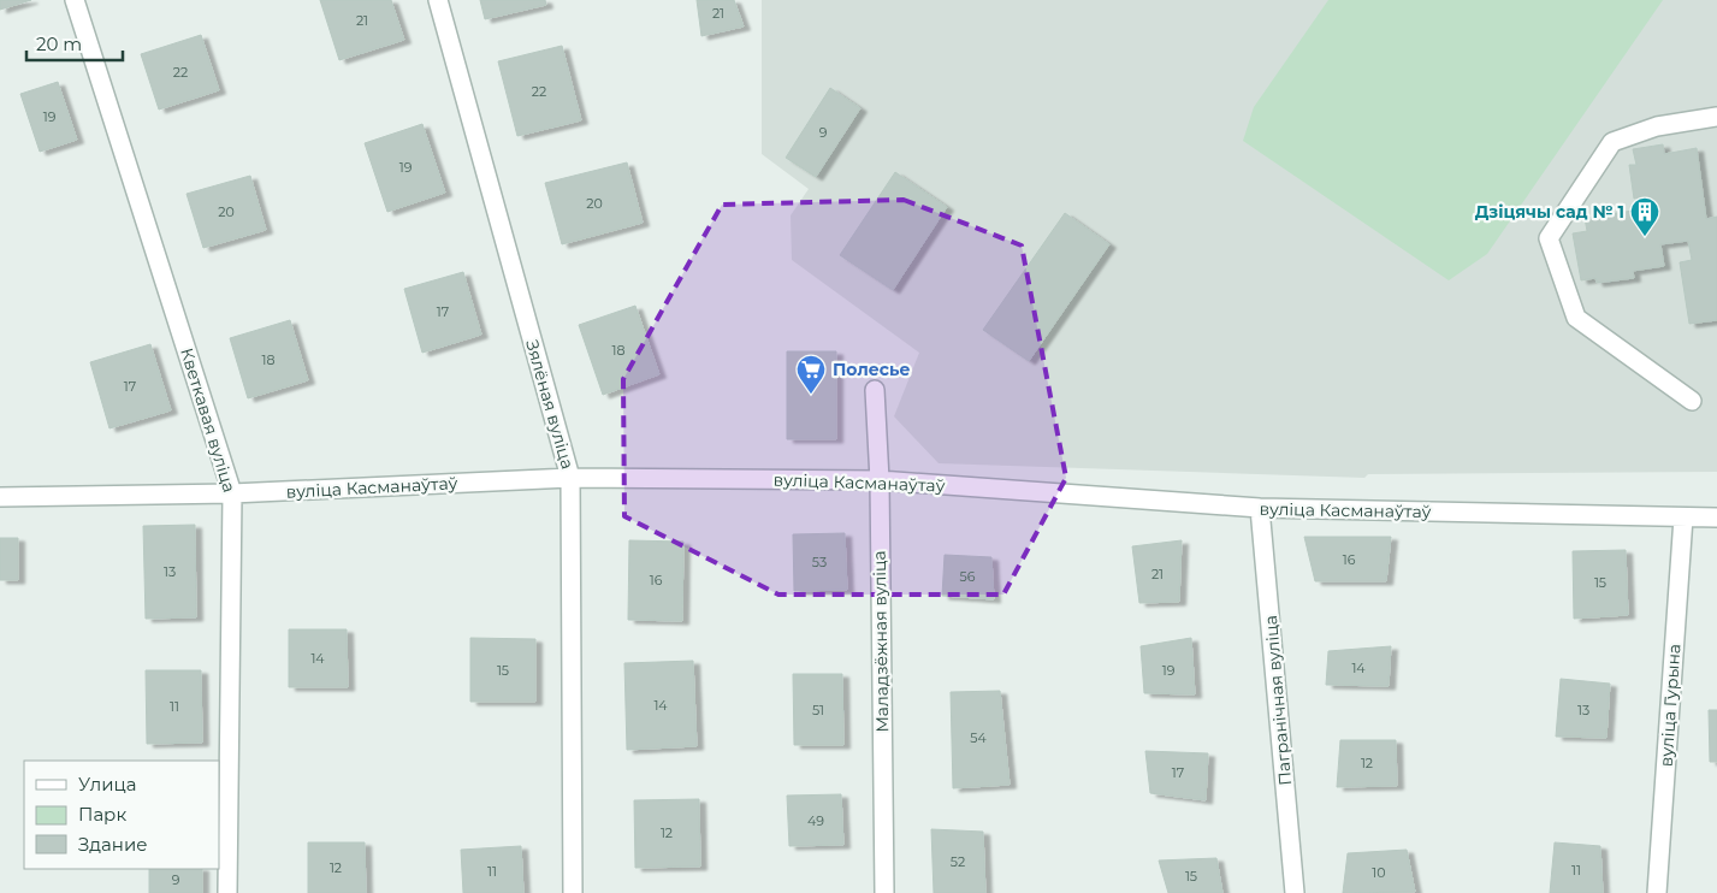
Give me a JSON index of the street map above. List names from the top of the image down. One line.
{"streets":{"street":["Зялёная вуліца","Кветкавая вуліца","вуліца Касманаўтаў","Маладзёжная вуліца","Пагранічная вуліца","вуліца Гурына"]},"crossings":[["Зялёная вуліца","вуліца Касманаўтаў"],["Кветкавая вуліца","вуліца Касманаўтаў"],["вуліца Касманаўтаў","Маладзёжная вуліца"],["вуліца Касманаўтаў","Пагранічная вуліца"],["вуліца Касманаўтаў","вуліца Гурына"]],"places":{"building":["Дзіцячы сад № 1"],"supermarket":["Полесье"]},"house_numbers":["21","21","22","22","19","9","19","20","20","17","18","18","17","16","53","13","21","56","16","15","14","14","15","19","14","11","51","13","54","12","17","49","12","52","12","11","11","10","15","9"],"legend":["Улица","Парк","Здание"],"scale_bar":"20 m"}
